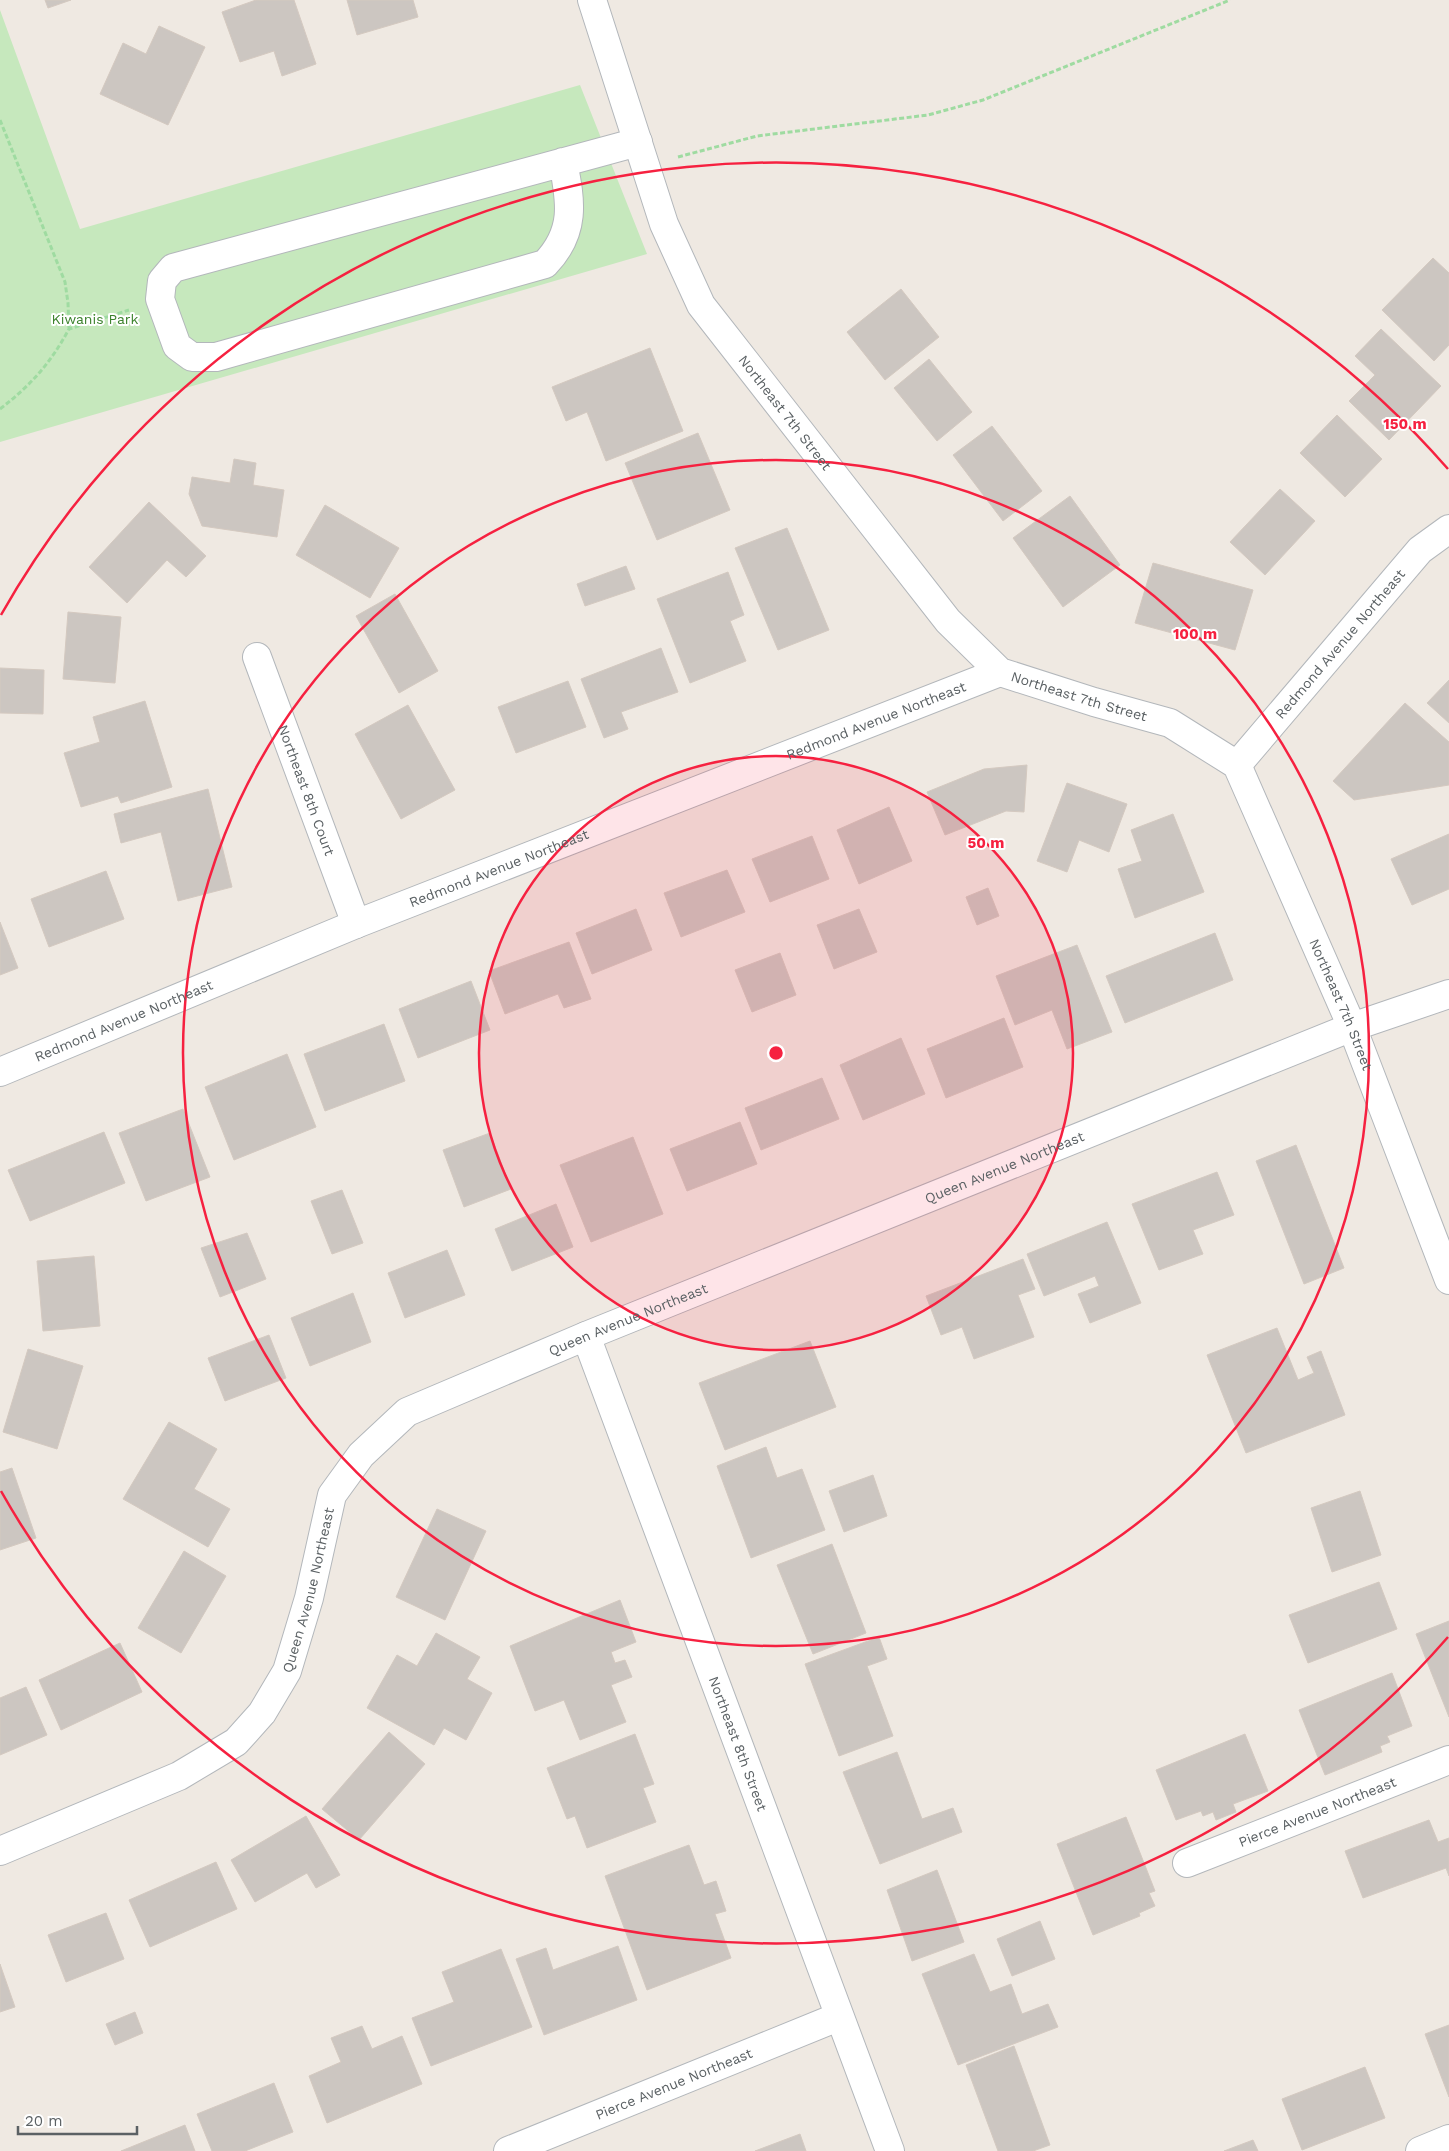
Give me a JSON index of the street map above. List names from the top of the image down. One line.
{"streets":{"street":["Northeast 7th Street","Redmond Avenue Northeast","Northeast 8th Court","Queen Avenue Northeast","Northeast 8th Street","Pierce Avenue Northeast"]},"crossings":[["Northeast 7th Street","Redmond Avenue Northeast"],["Northeast 7th Street","Queen Avenue Northeast"],["Redmond Avenue Northeast","Northeast 8th Court"],["Queen Avenue Northeast","Northeast 8th Street"],["Northeast 8th Street","Pierce Avenue Northeast"]],"parks":["Kiwanis Park"],"scale_bar":"20 m","rings":["150 m","100 m","50 m"]}
